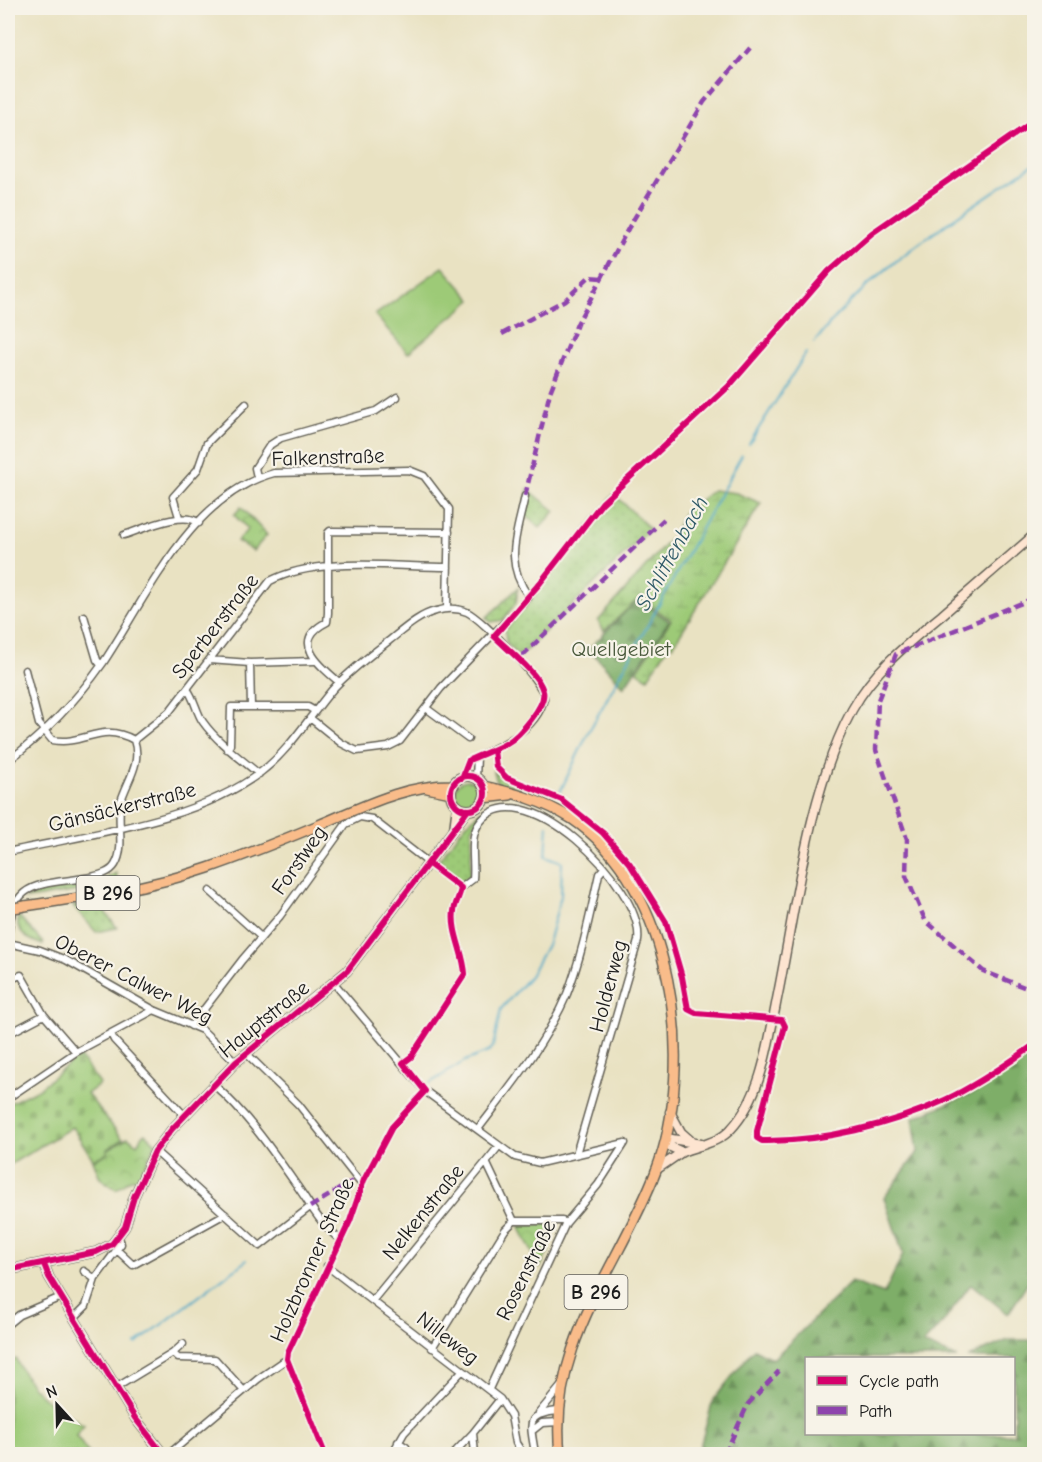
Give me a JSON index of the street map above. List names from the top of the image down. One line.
{"streets":{"main road":["B 296"],"street":["Falkenstraße","Sperberstraße","Gänsäckerstraße","Forstweg","Oberer Calwer Weg","Holderweg","Hauptstraße","Nelkenstraße","Holzbronner Straße","Rosenstraße","Nilleweg"]},"crossings":[["Falkenstraße","Sperberstraße"],["Falkenstraße","Gänsäckerstraße"],["Forstweg","Oberer Calwer Weg"],["Forstweg","Holderweg"],["Forstweg","Hauptstraße"],["B 296","Hauptstraße"],["Oberer Calwer Weg","Hauptstraße"],["Holderweg","Rosenstraße"],["Nelkenstraße","Nilleweg"],["Holzbronner Straße","Nilleweg"],["Rosenstraße","Nilleweg"]],"water":["Schlittenbach"],"parks":["Quellgebiet"],"legend":["Cycle path","Path"],"north":"top"}
